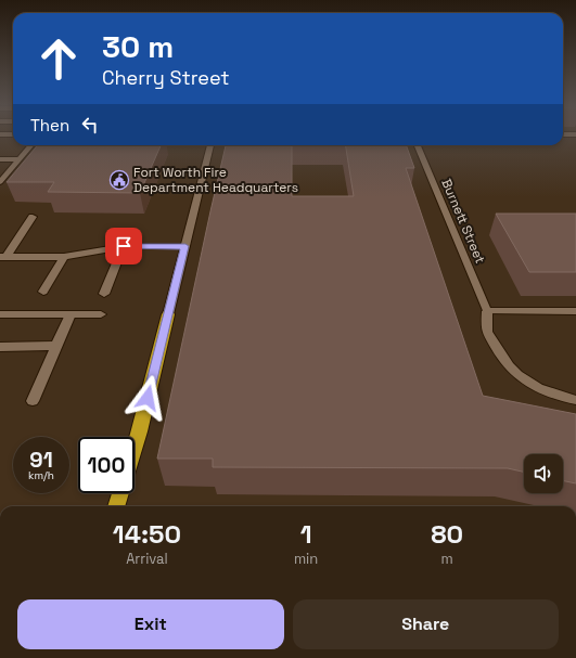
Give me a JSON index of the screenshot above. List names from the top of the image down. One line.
{"streets":{"street":["Burnett Street"]},"places":{"public building":["Fort Worth Fire Department Headquarters"]},"page":{"turn":["30 m","Cherry Street"],"then":"Then","speed":"91 km/h","limit":"100","eta":["14:50","Arrival","1","min","80","m"],"buttons":["Exit","Share"]}}
